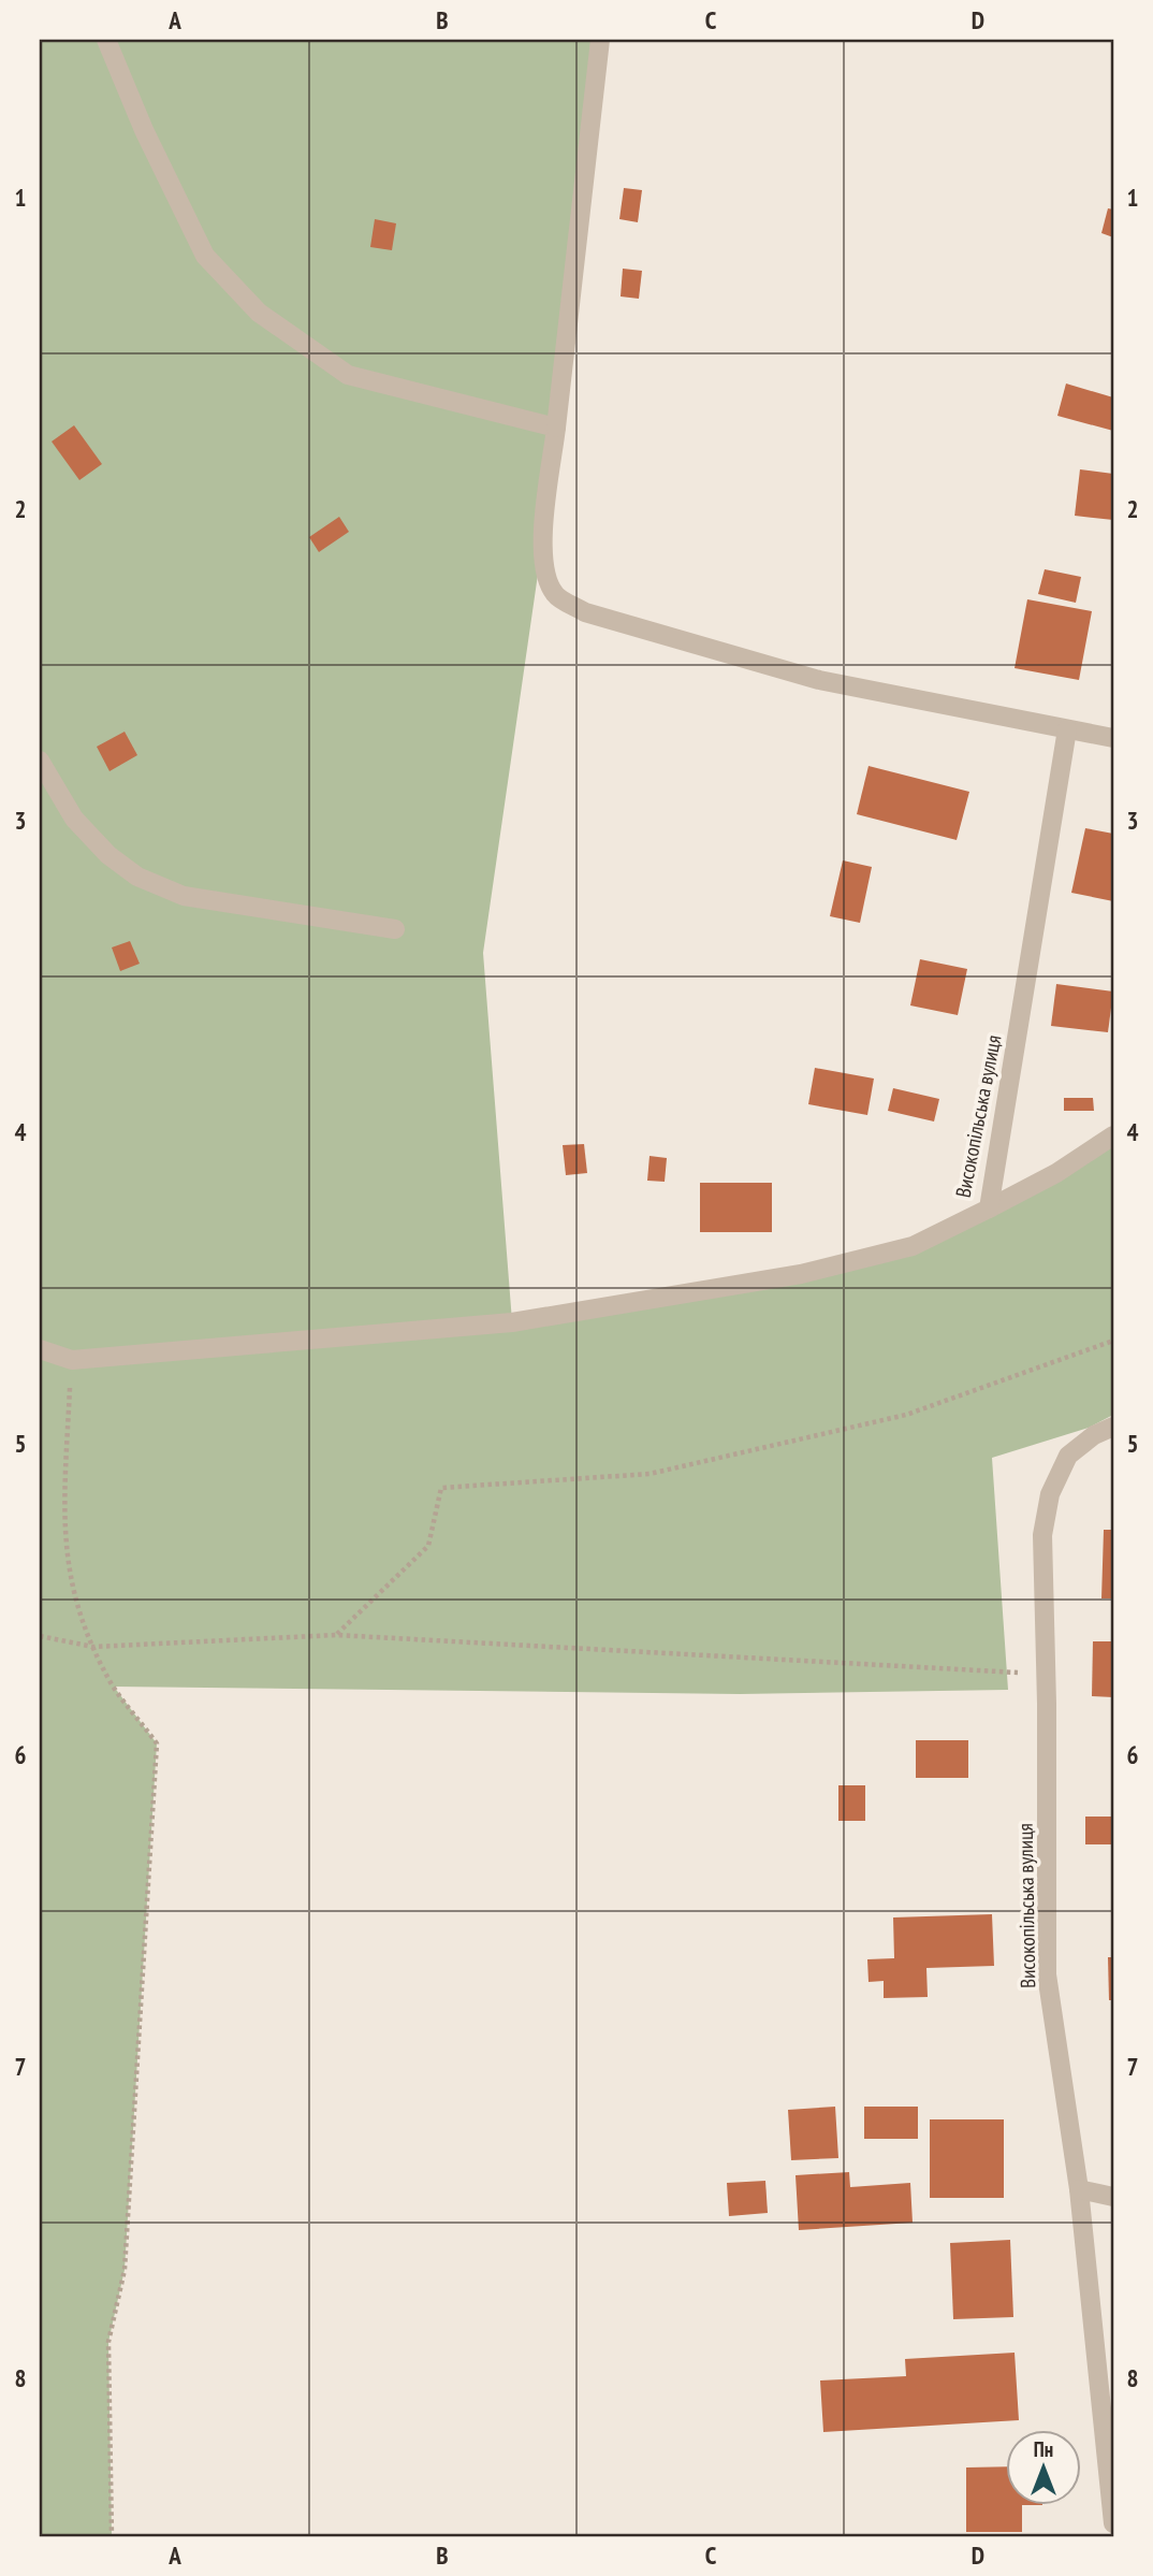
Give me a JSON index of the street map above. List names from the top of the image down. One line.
{"streets":{"street":["Високопільська вулиця"]},"north":"top","grid":{"columns":["A","B","C","D"],"rows":["1","2","3","4","5","6","7","8"]}}
